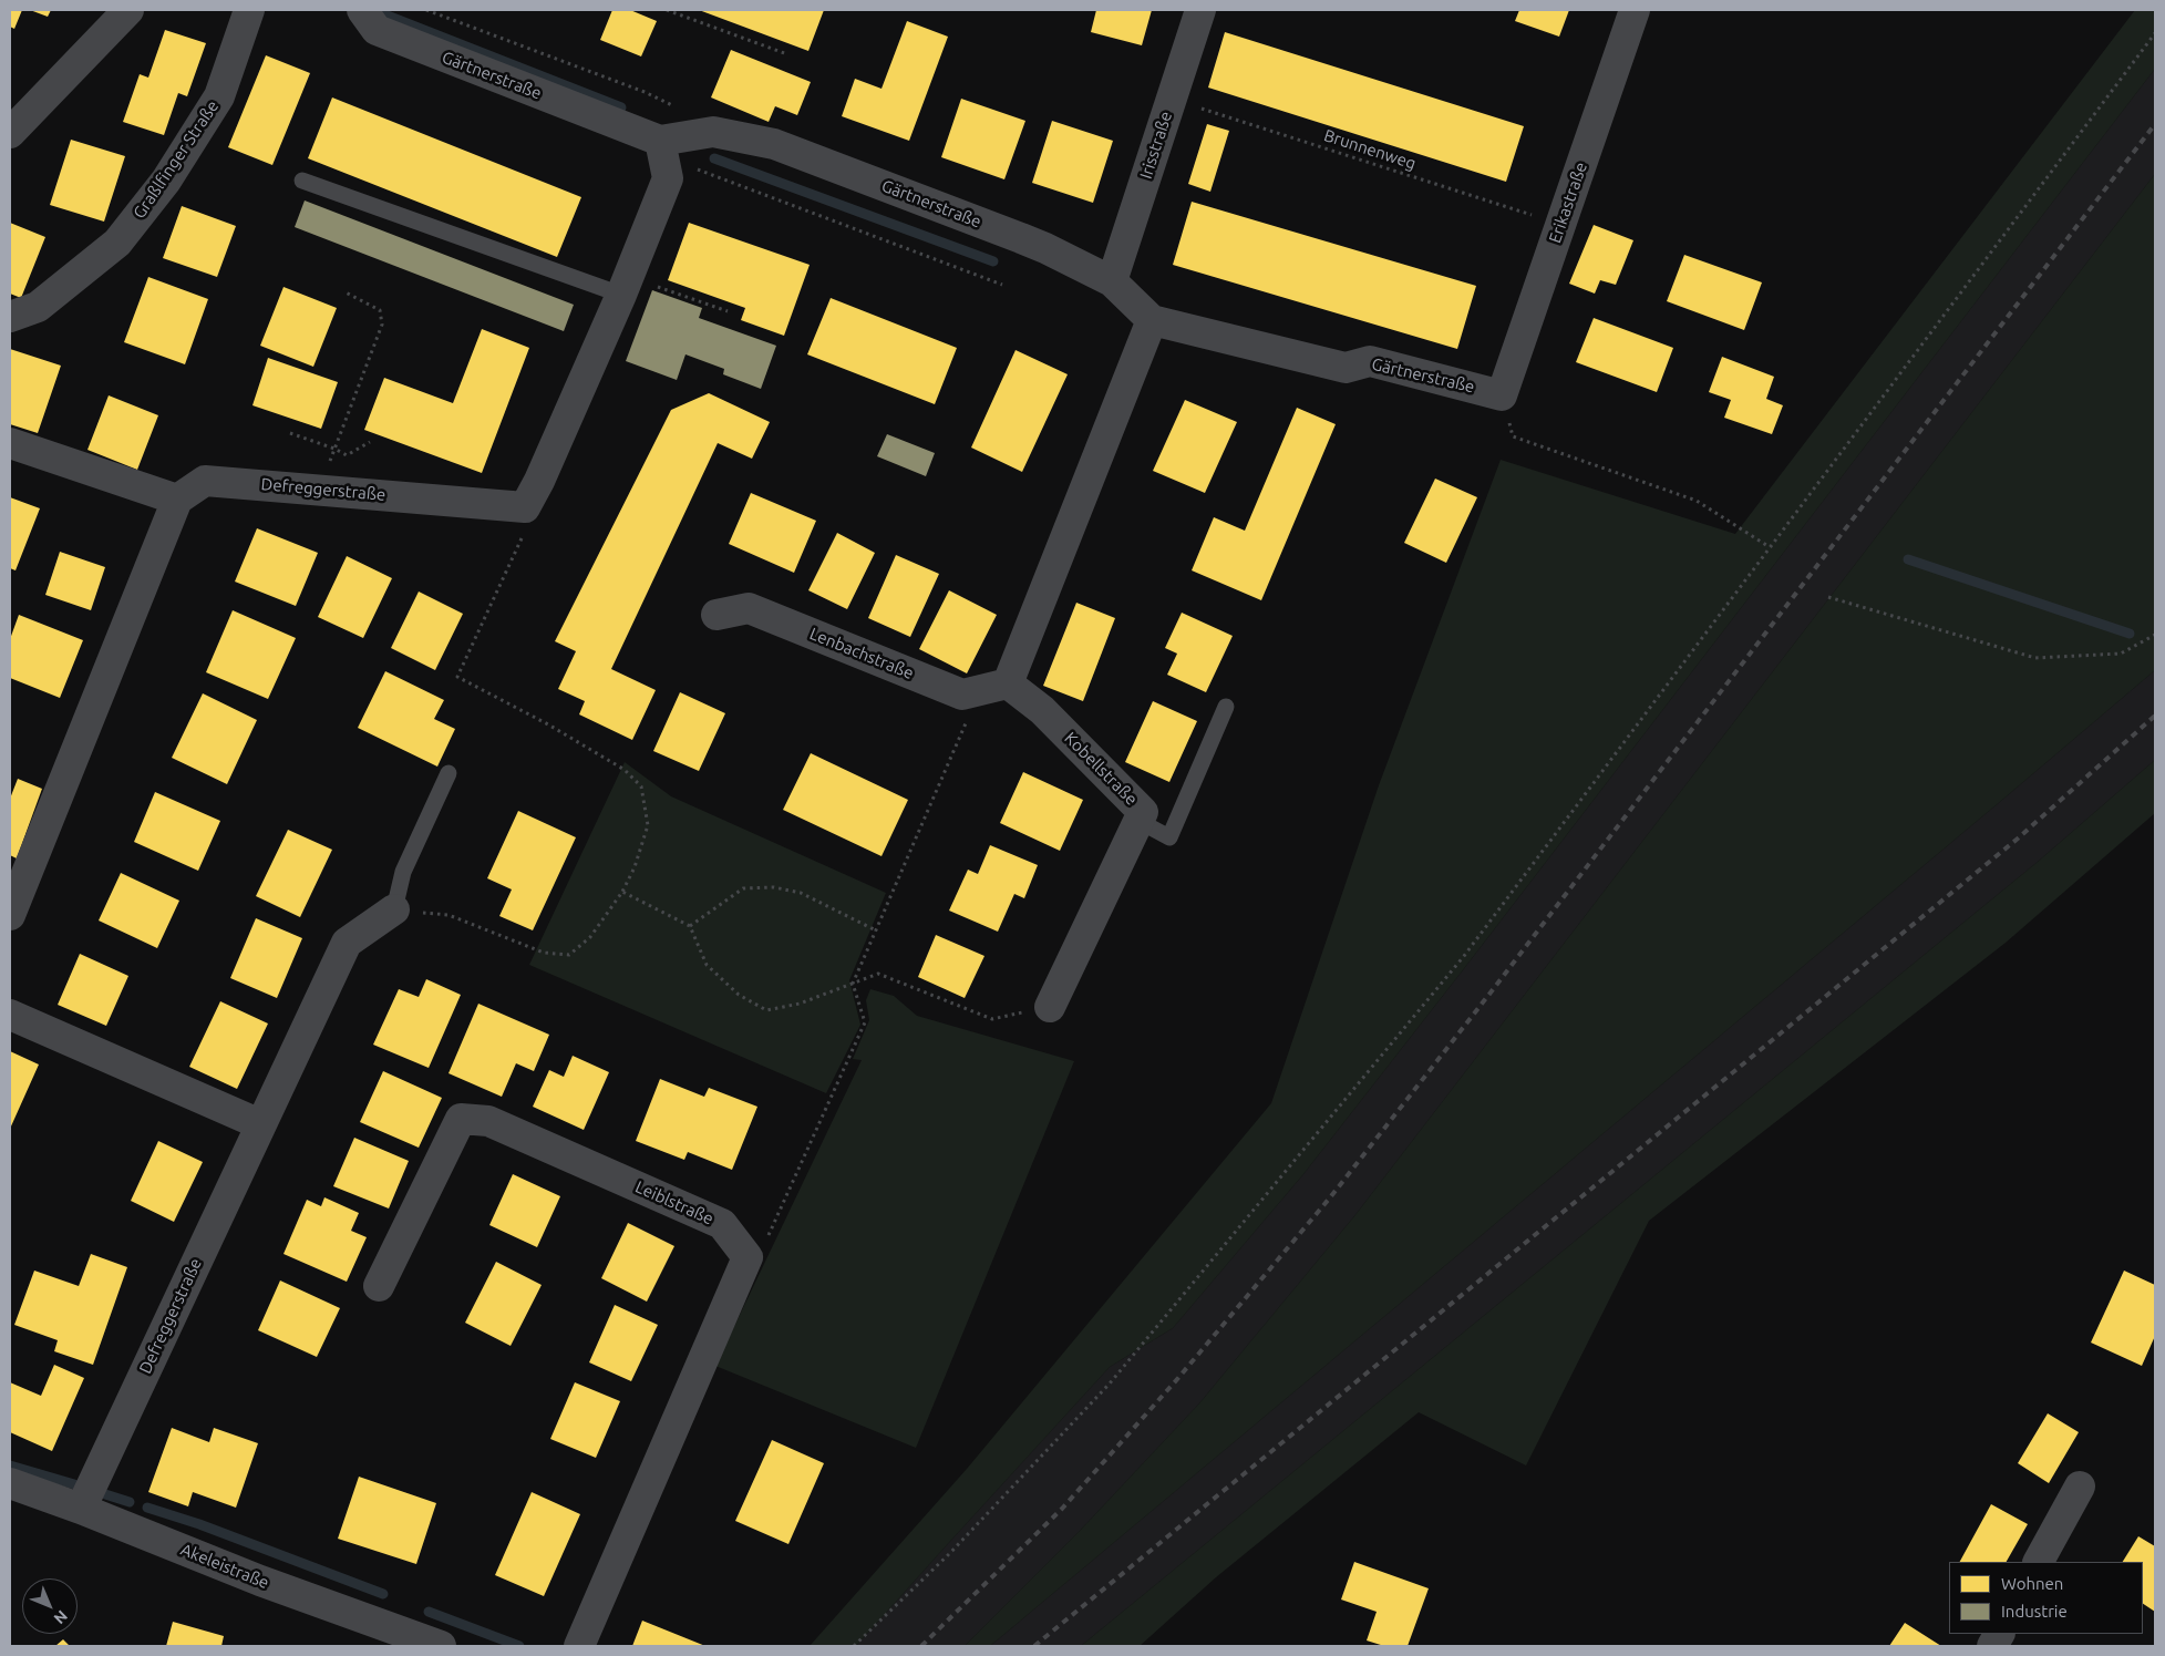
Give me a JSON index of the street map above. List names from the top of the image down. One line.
{"streets":{"street":["Gärtnerstraße","Irisstraße","Graßlfinger Straße","Erikastraße","Defreggerstraße","Lenbachstraße","Kobellstraße","Leiblstraße","Akeleistraße"],"path":["Brunnenweg"]},"crossings":[["Gärtnerstraße","Irisstraße"],["Gärtnerstraße","Erikastraße"],["Irisstraße","Brunnenweg"],["Brunnenweg","Erikastraße"],["Defreggerstraße","Akeleistraße"],["Lenbachstraße","Kobellstraße"]],"legend":["Wohnen","Industrie"],"north":"bottom right"}
